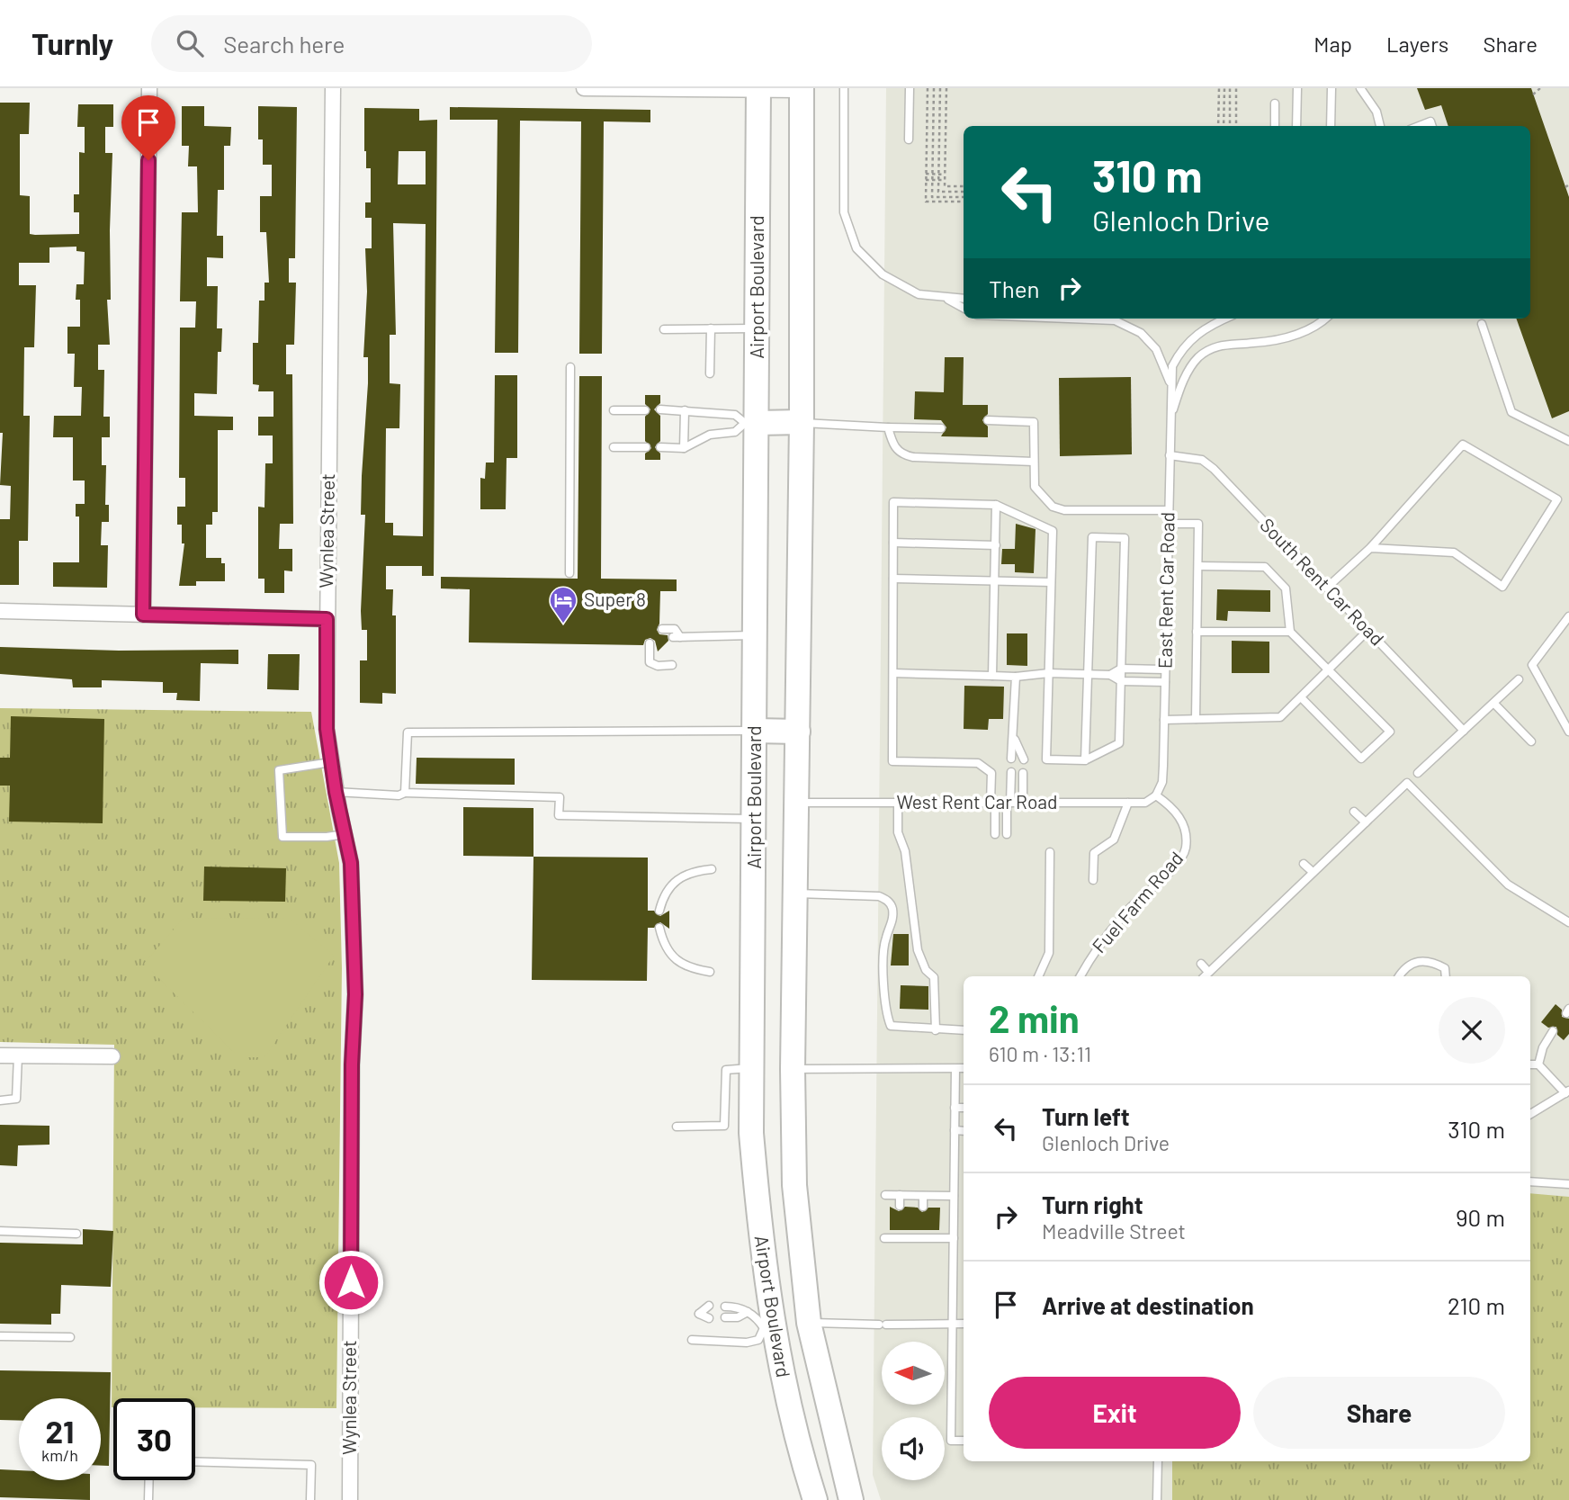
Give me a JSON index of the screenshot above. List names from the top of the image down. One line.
{"streets":{"main road":["Airport Boulevard"],"street":["Wynlea Street"],"lane":["South Rent Car Road","East Rent Car Road","West Rent Car Road","Fuel Farm Road"]},"crossings":[["Airport Boulevard","West Rent Car Road"],["South Rent Car Road","East Rent Car Road"],["East Rent Car Road","West Rent Car Road"],["East Rent Car Road","Fuel Farm Road"],["West Rent Car Road","Fuel Farm Road"]],"places":{"hotel":["Super 8"]},"north":"left","page":{"header":"Turnly","search":"Search here","nav":["Map","Layers","Share"],"turn":["310 m","Glenloch Drive"],"then":"Then","heading":["2 min","610 m · 13:11"],"list":[{"name":"Turn left","note":"Glenloch Drive","value":"310 m"},{"name":"Turn right","note":"Meadville Street","value":"90 m"},{"name":"Arrive at destination","value":"210 m"}],"buttons":["Exit","Share"],"speed":"21 km/h","limit":"30"}}
